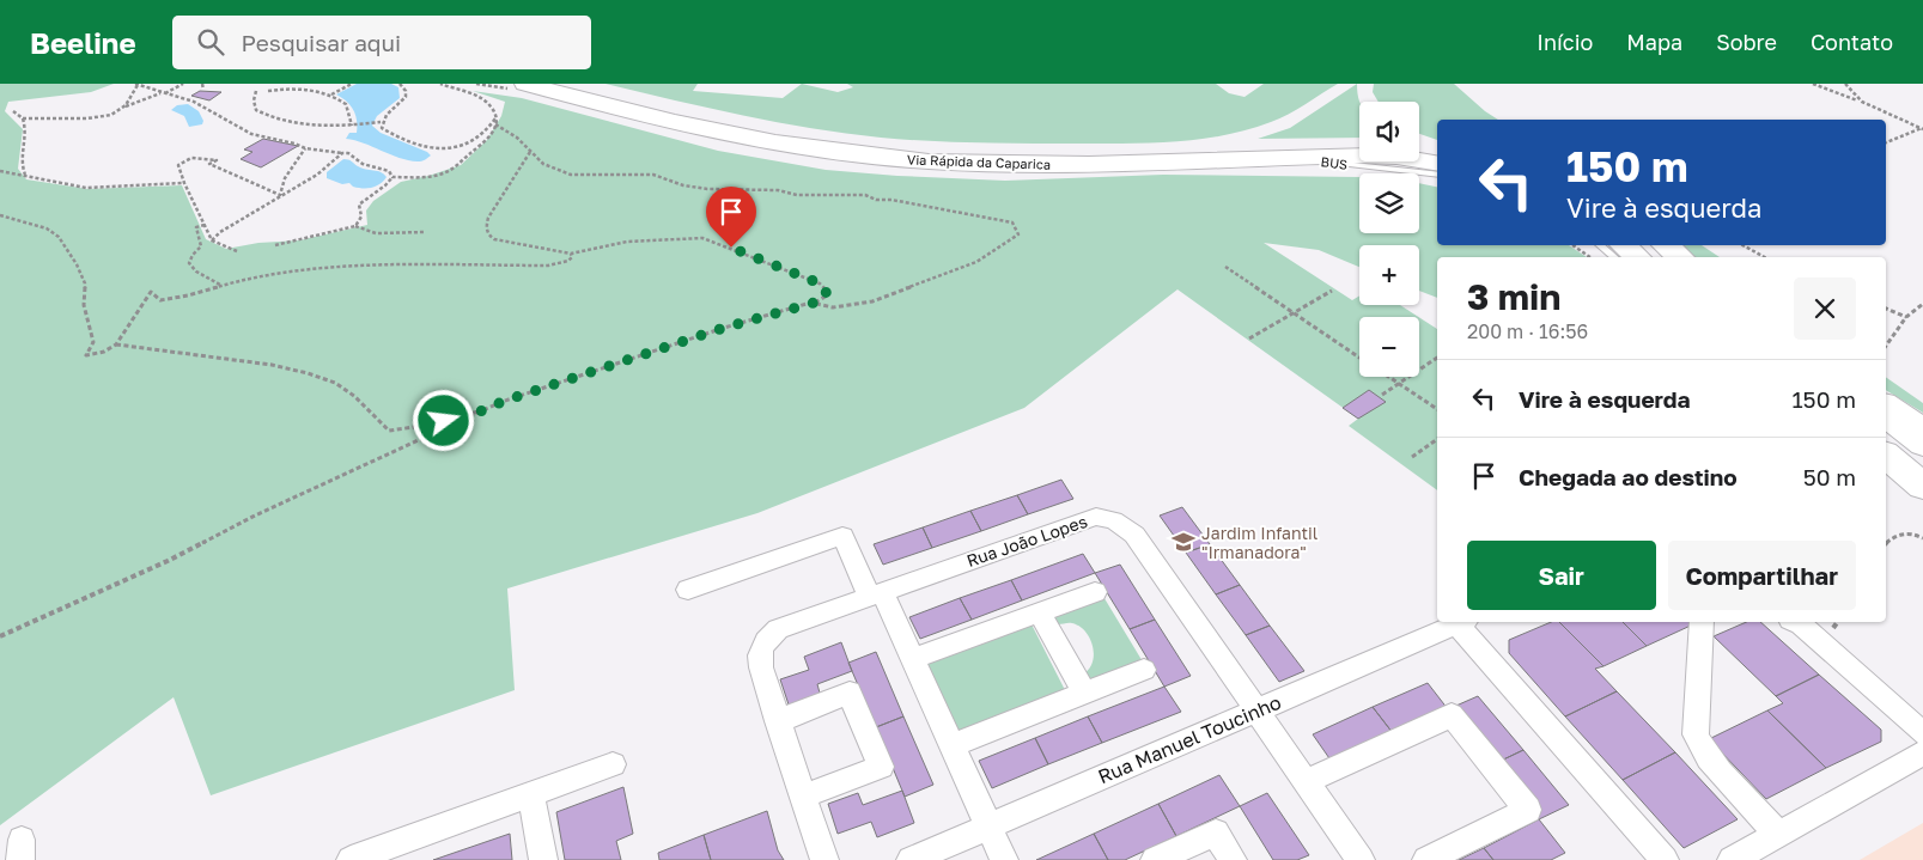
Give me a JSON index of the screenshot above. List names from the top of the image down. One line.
{"streets":{"main road":["Via Rápida da Caparica"],"street":["Rua João Lopes","Rua Manuel Toucinho"],"lane":["BUS"]},"crossings":[["Via Rápida da Caparica","BUS"],["Rua João Lopes","Rua Manuel Toucinho"]],"places":{"school or university":["Jardim Infantil \"Irmanadora\""]},"page":{"header":"Beeline","search":"Pesquisar aqui","nav":["Início","Mapa","Sobre","Contato"],"map_buttons":["+","−"],"turn":["150 m","Vire à esquerda"],"heading":["3 min","200 m · 16:56"],"list":[{"name":"Vire à esquerda","value":"150 m"},{"name":"Chegada ao destino","value":"50 m"}],"buttons":["Sair","Compartilhar"]}}
